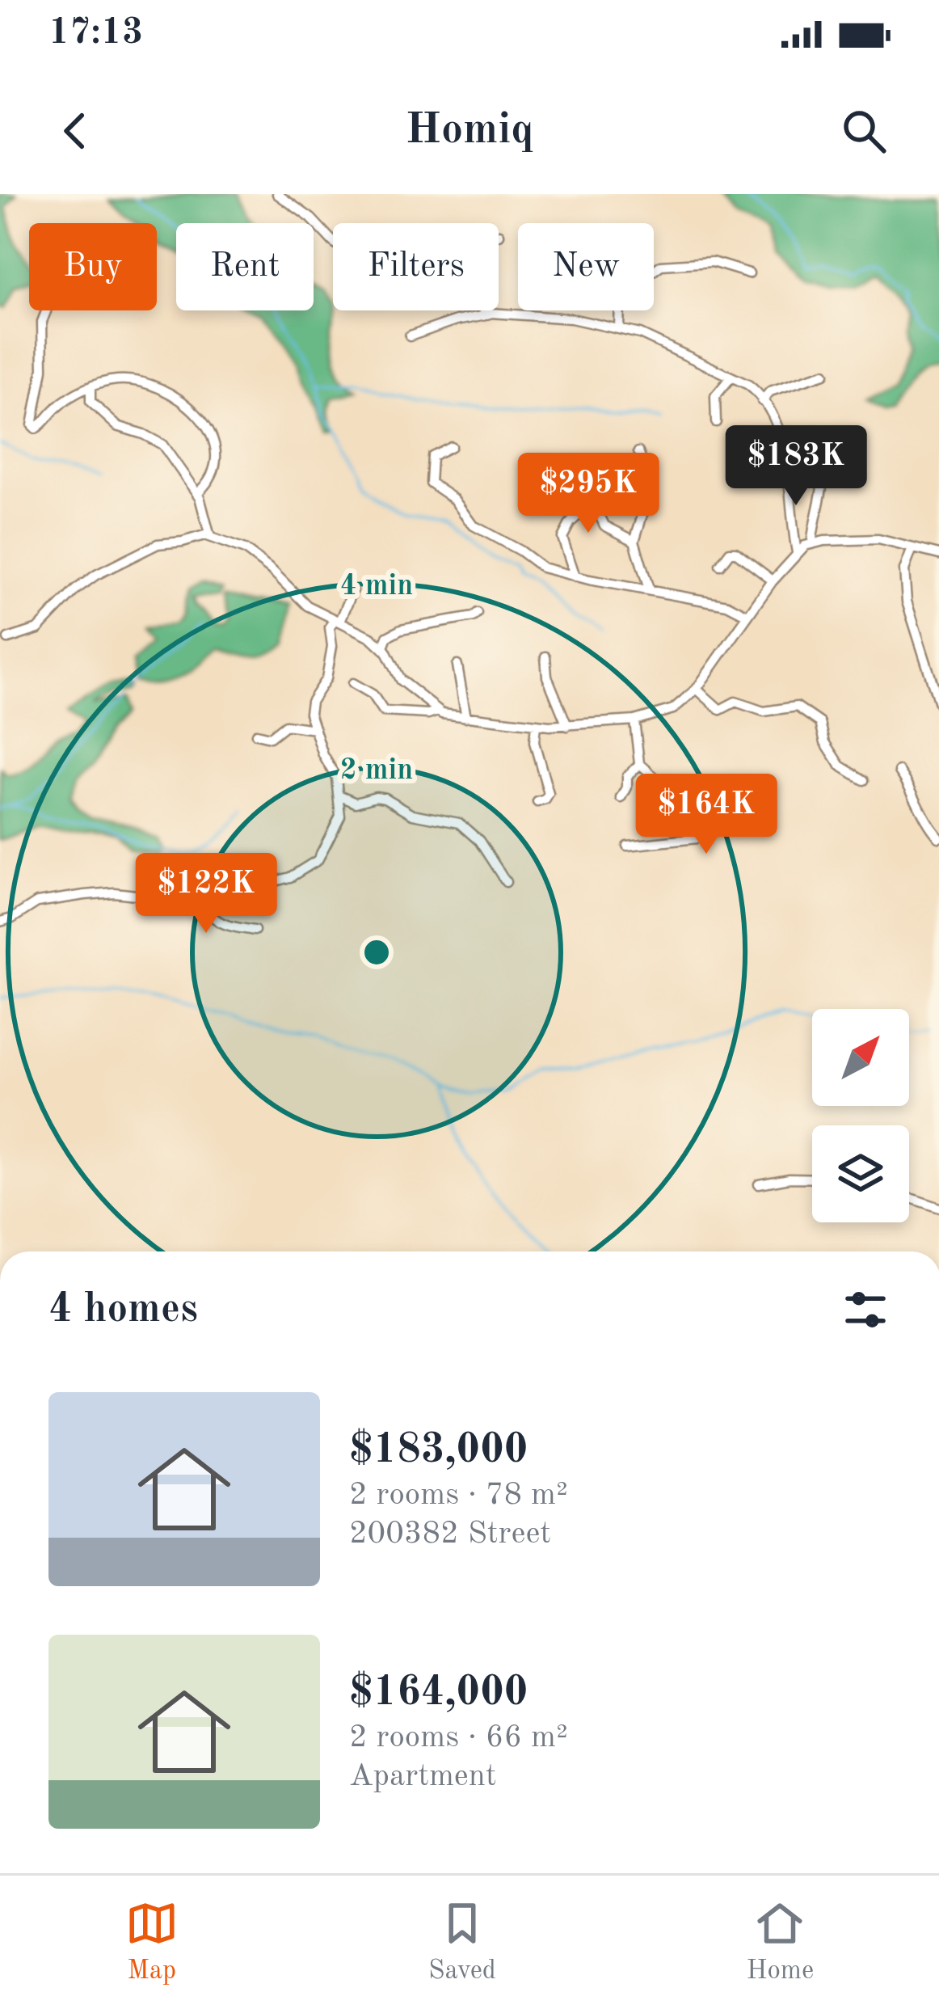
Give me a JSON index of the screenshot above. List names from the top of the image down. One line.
{"north":"top right","page":{"status":"17:13","header":"Homiq","chip":["Buy","Rent","Filters","New"],"price":["$183K","$295K","$164K","$122K"],"heading":"4 homes","list":[{"name":"$183,000","note":"2 rooms · 78 m² · 200382 Street"},{"name":"$164,000","note":"2 rooms · 66 m² · Apartment"}],"tabs":["Map","Saved","Home"]},"rings":["4 min","2 min"]}
